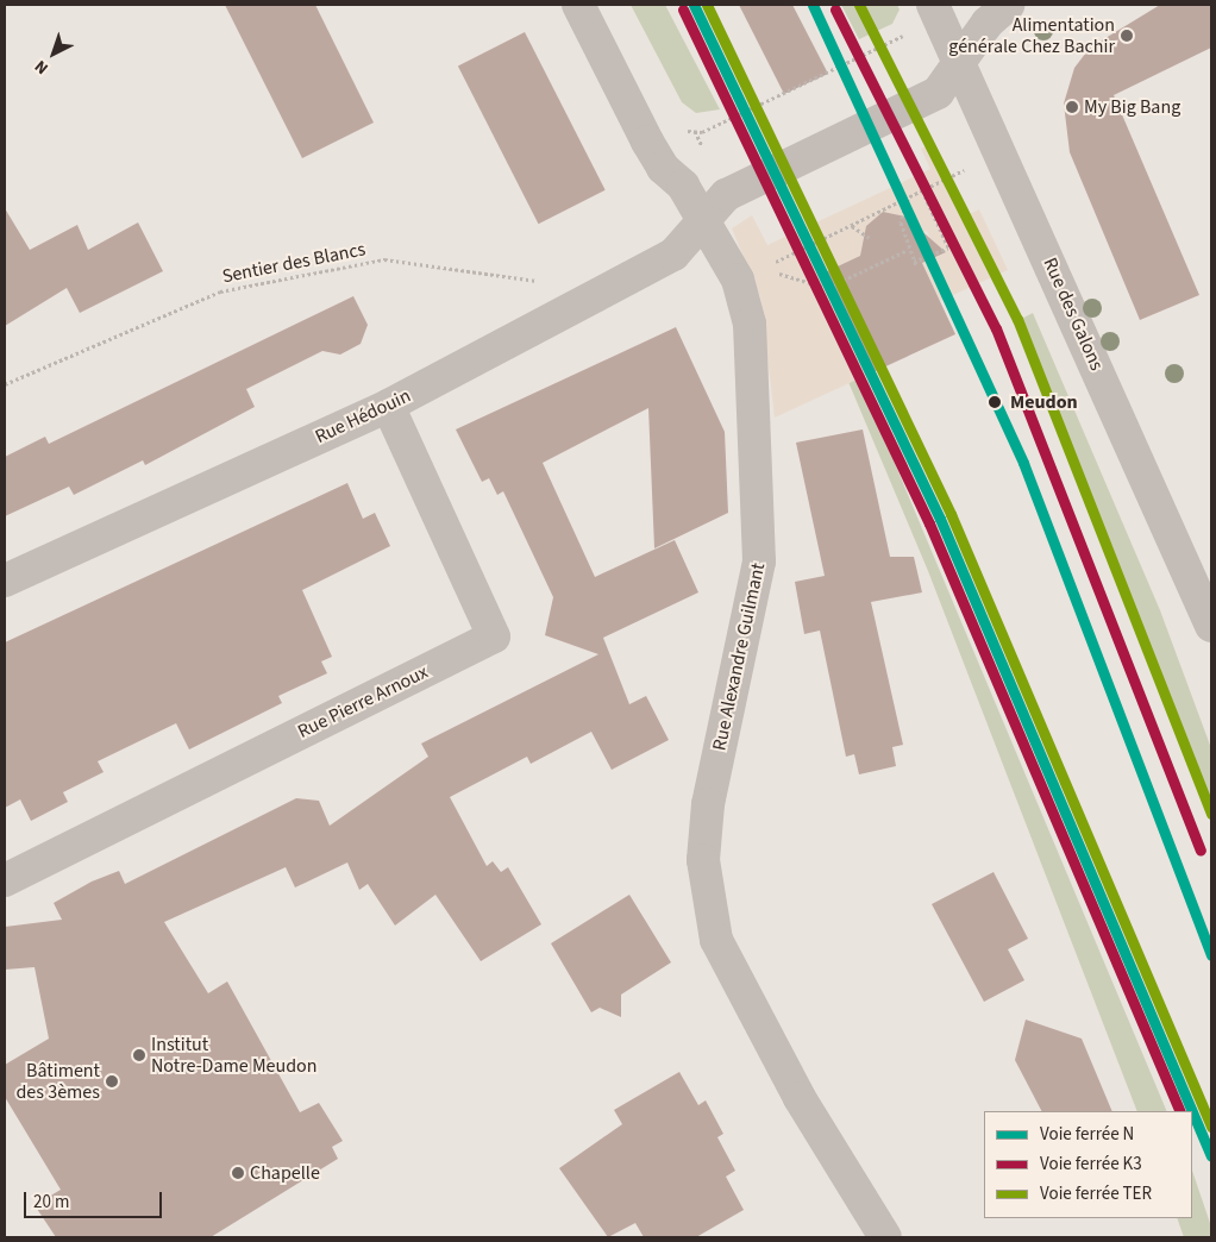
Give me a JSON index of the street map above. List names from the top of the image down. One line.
{"streets":{"street":["Rue des Galons","Rue Hédouin","Rue Alexandre Guilmant","Rue Pierre Arnoux"],"path":["Sentier des Blancs"]},"crossings":[["Sentier des Blancs","Rue Hédouin"],["Rue des Galons","Rue Hédouin"],["Rue Hédouin","Rue Alexandre Guilmant"],["Rue Hédouin","Rue Pierre Arnoux"]],"places":["Alimentation générale Chez Bachir","My Big Bang","Meudon","Institut Notre-Dame Meudon","Bâtiment des 3èmes","Chapelle"],"lines":["rail line N","rail line TER","rail line K3"],"legend":["Voie ferrée N","Voie ferrée K3","Voie ferrée TER"],"scale_bar":"20 m","north":"bottom left"}
